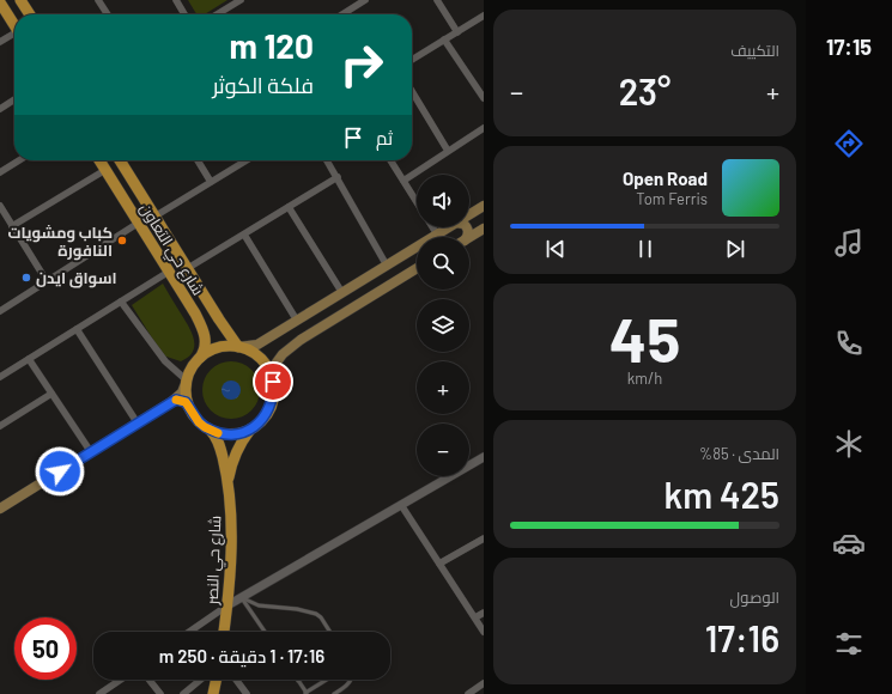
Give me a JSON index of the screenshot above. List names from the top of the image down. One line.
{"streets":{"main road":["شارع حي التعاون","شارع حي النصر"]},"places":["كباب ومشويات النافورة","اسواق ايدن"],"page":{"tabs":"17:15","tile":["التكييف",["45","km/h"],["المدى · 85%","425 km"],["الوصول","17:16"]],"turn":["120 m","فلكة الكوثر"],"heat":["−","23°","+"],"then":"ثم","song":["Open Road","Tom Ferris"],"map_buttons":["+","−"],"limit":"50","trip":"17:16 · 1 دقيقة · 250 m"}}
